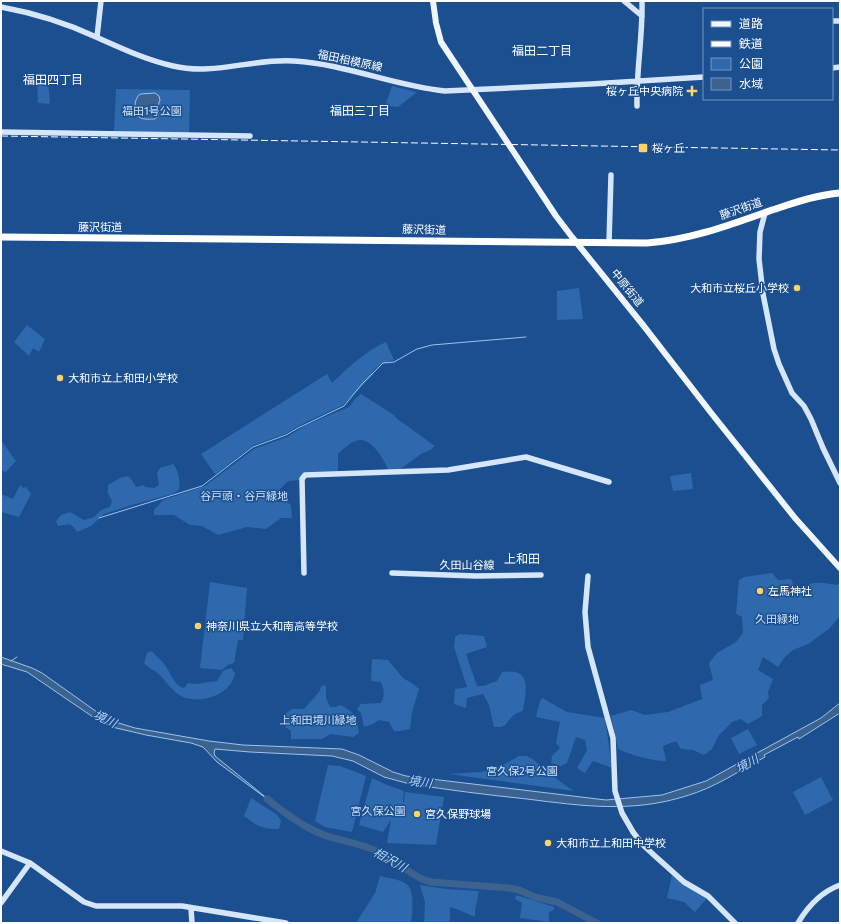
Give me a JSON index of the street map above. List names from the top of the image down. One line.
{"streets":{"highway":["藤沢街道"],"main road":["中原街道"],"street":["福田相模原線","久田山谷線"]},"crossings":[["福田相模原線","中原街道"],["藤沢街道","中原街道"]],"districts":["福田二丁目","福田四丁目","福田三丁目","上和田"],"water":["境川","相沢川"],"parks":["福田1号公園","谷戸頭・谷戸緑地","久田緑地","上和田境川緑地","宮久保2号公園","宮久保公園"],"places":{"health":["桜ヶ丘中央病院"],"transit":["桜ヶ丘"],"other":["大和市立桜丘小学校","大和市立上和田小学校","左馬神社","神奈川県立大和南高等学校","宮久保野球場","大和市立上和田中学校"]},"legend":["道路","鉄道","公園","水域"]}
